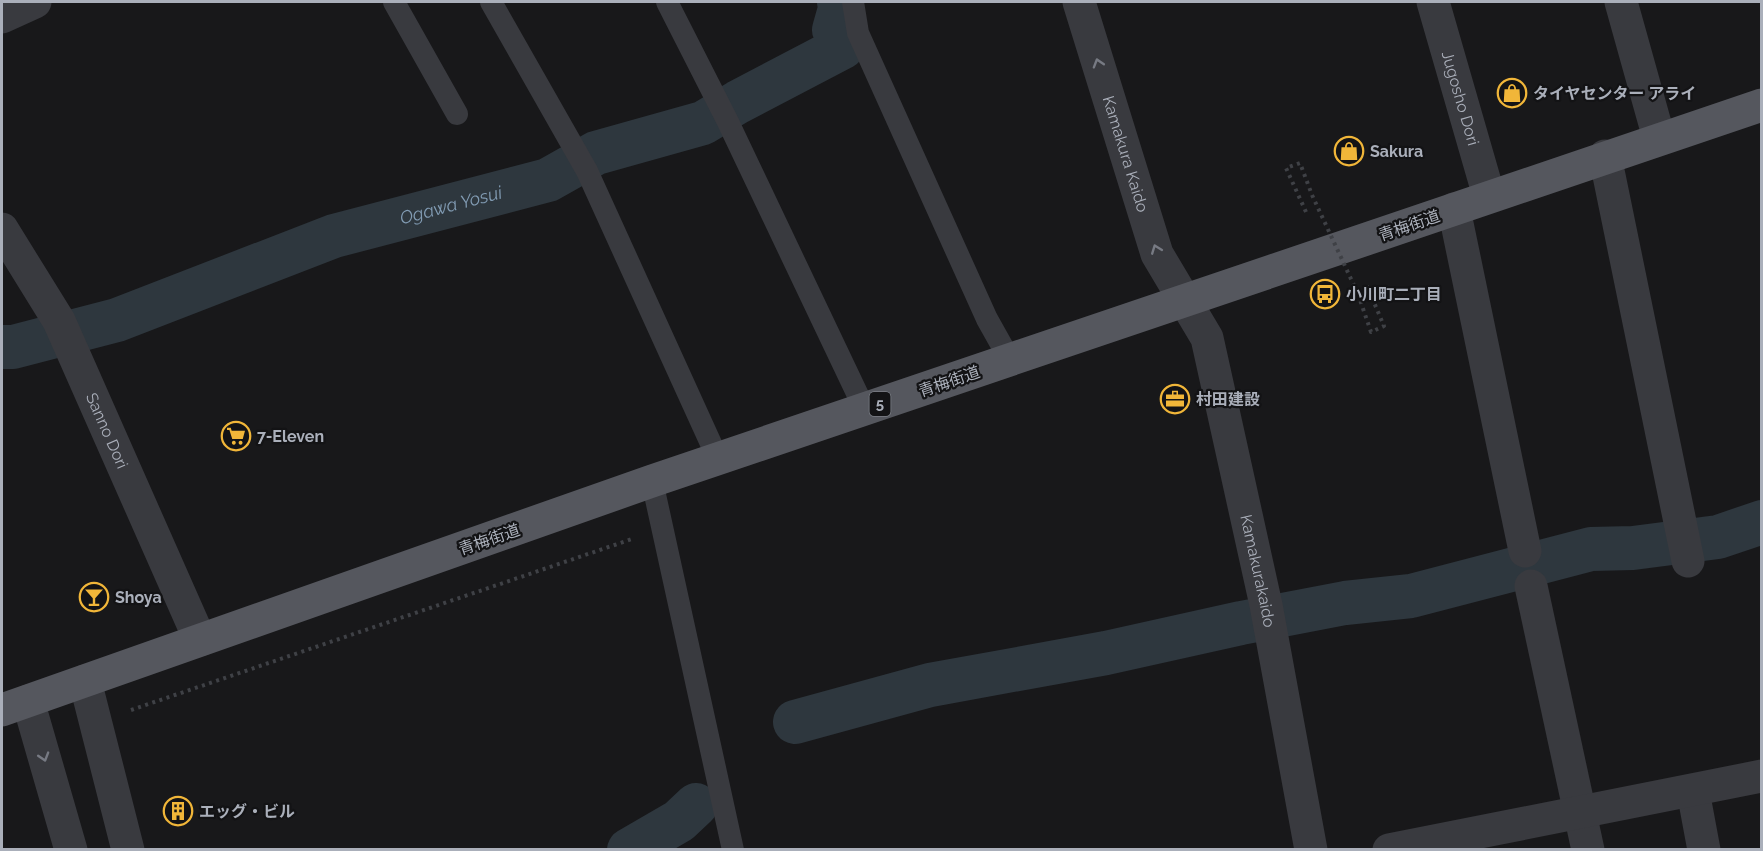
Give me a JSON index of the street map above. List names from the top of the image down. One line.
{"streets":{"main road":["青梅街道","5"],"street":["Jugosho Dori","Kamakura Kaido","Sanno Dori","Kamakurakaido"]},"crossings":[["Jugosho Dori","青梅街道"],["Kamakura Kaido","青梅街道"],["Kamakura Kaido","Kamakurakaido"],["青梅街道","Sanno Dori"],["青梅街道","Kamakurakaido"]],"one_way":["Kamakura Kaido"],"water":["Ogawa Yosui"],"places":{"shop":["タイヤセンター アライ","Sakura"],"bus stop":["小川町二丁目"],"office":["村田建設"],"supermarket":["7-Eleven"],"bar":["Shoya"],"building":["エッグ・ビル"]}}
